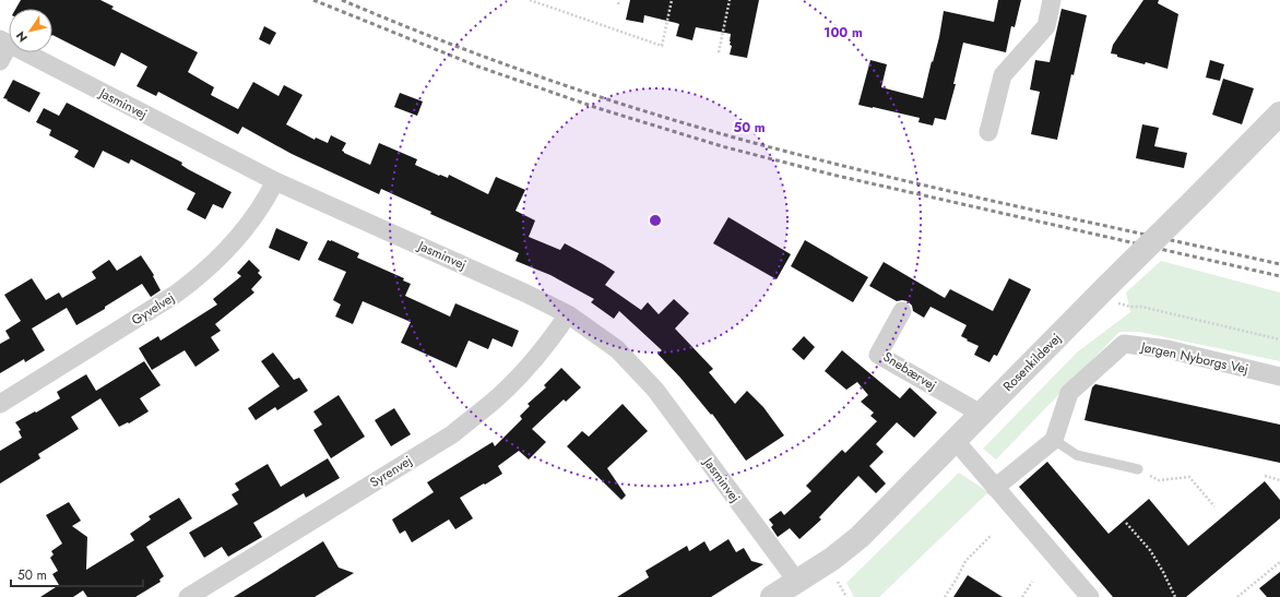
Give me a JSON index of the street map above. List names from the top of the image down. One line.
{"streets":{"street":["Jasminvej","Gyvelvej","Jørgen Nyborgs Vej","Rosenkildevej","Snebærvej","Syrenvej"]},"crossings":[["Jasminvej","Gyvelvej"],["Jasminvej","Rosenkildevej"],["Jasminvej","Syrenvej"],["Rosenkildevej","Snebærvej"]],"scale_bar":"50 m","north":"bottom left","rings":["100 m","50 m"]}
